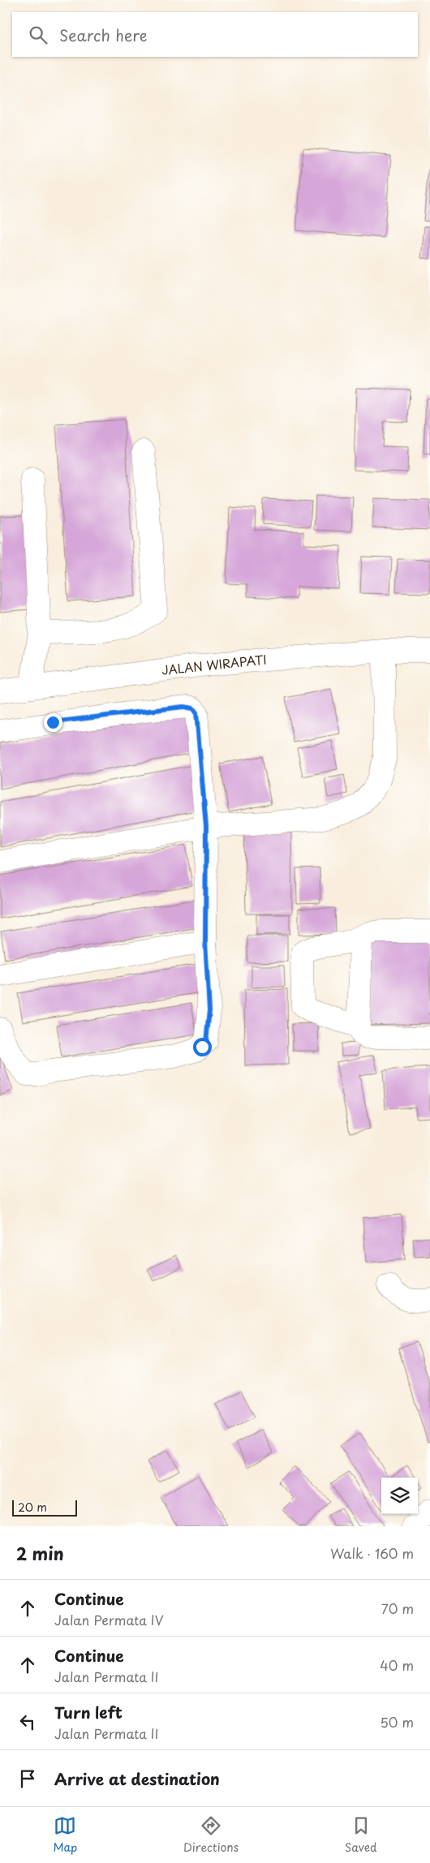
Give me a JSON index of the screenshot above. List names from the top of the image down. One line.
{"streets":{"street":["JALAN WIRAPATI"]},"scale_bar":"20 m","page":{"search":"Search here","scale":"20 m","heading":["2 min","Walk · 160 m"],"list":[["Continue","Jalan Permata IV","70 m"],["Continue","Jalan Permata II","40 m"],["Turn left","Jalan Permata II","50 m"],"Arrive at destination"],"nav":["Map","Directions","Saved"]}}
